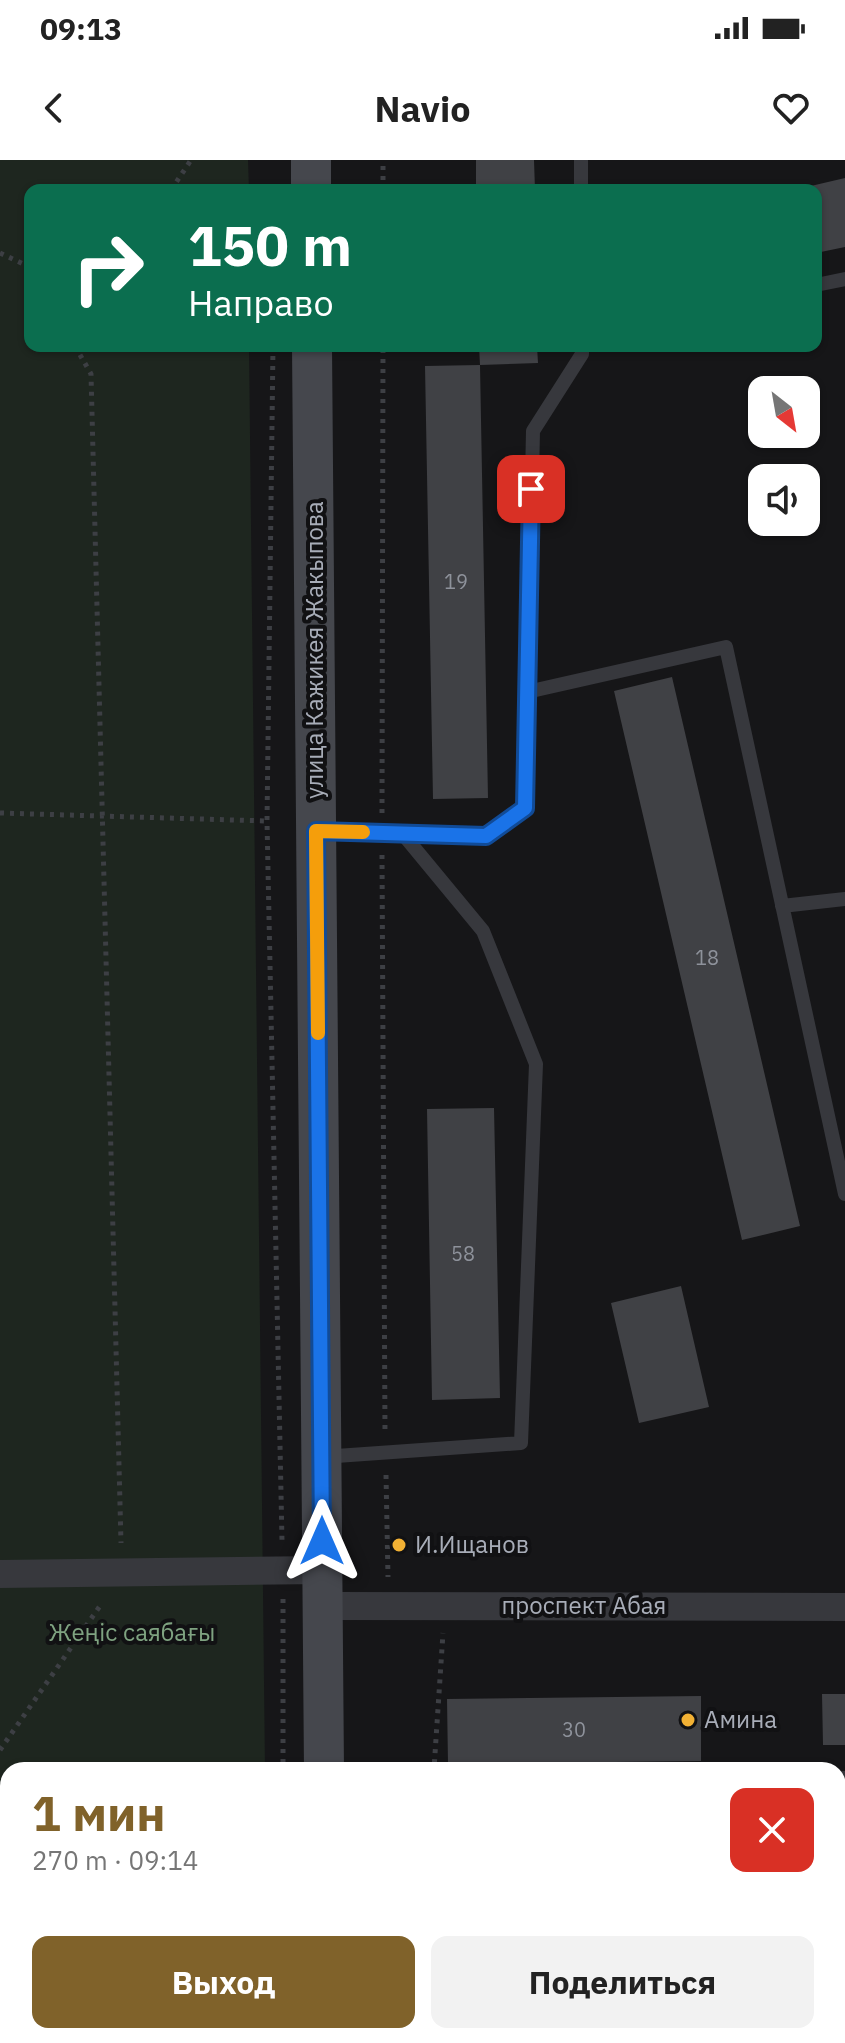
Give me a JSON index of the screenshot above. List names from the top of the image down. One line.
{"streets":{"main road":["улица Кажикея Жакыпова"],"street":["проспект Абая"]},"crossings":[["улица Кажикея Жакыпова","проспект Абая"]],"parks":["Жеңіс саябағы"],"places":["И.Ищанов","Амина"],"house_numbers":["19","18","58","30"],"north":"bottom right","page":{"status":"09:13","header":"Navio","turn":["150 m","Направо"],"heading":["1 мин","270 m · 09:14"],"buttons":["Выход","Поделиться"]}}
